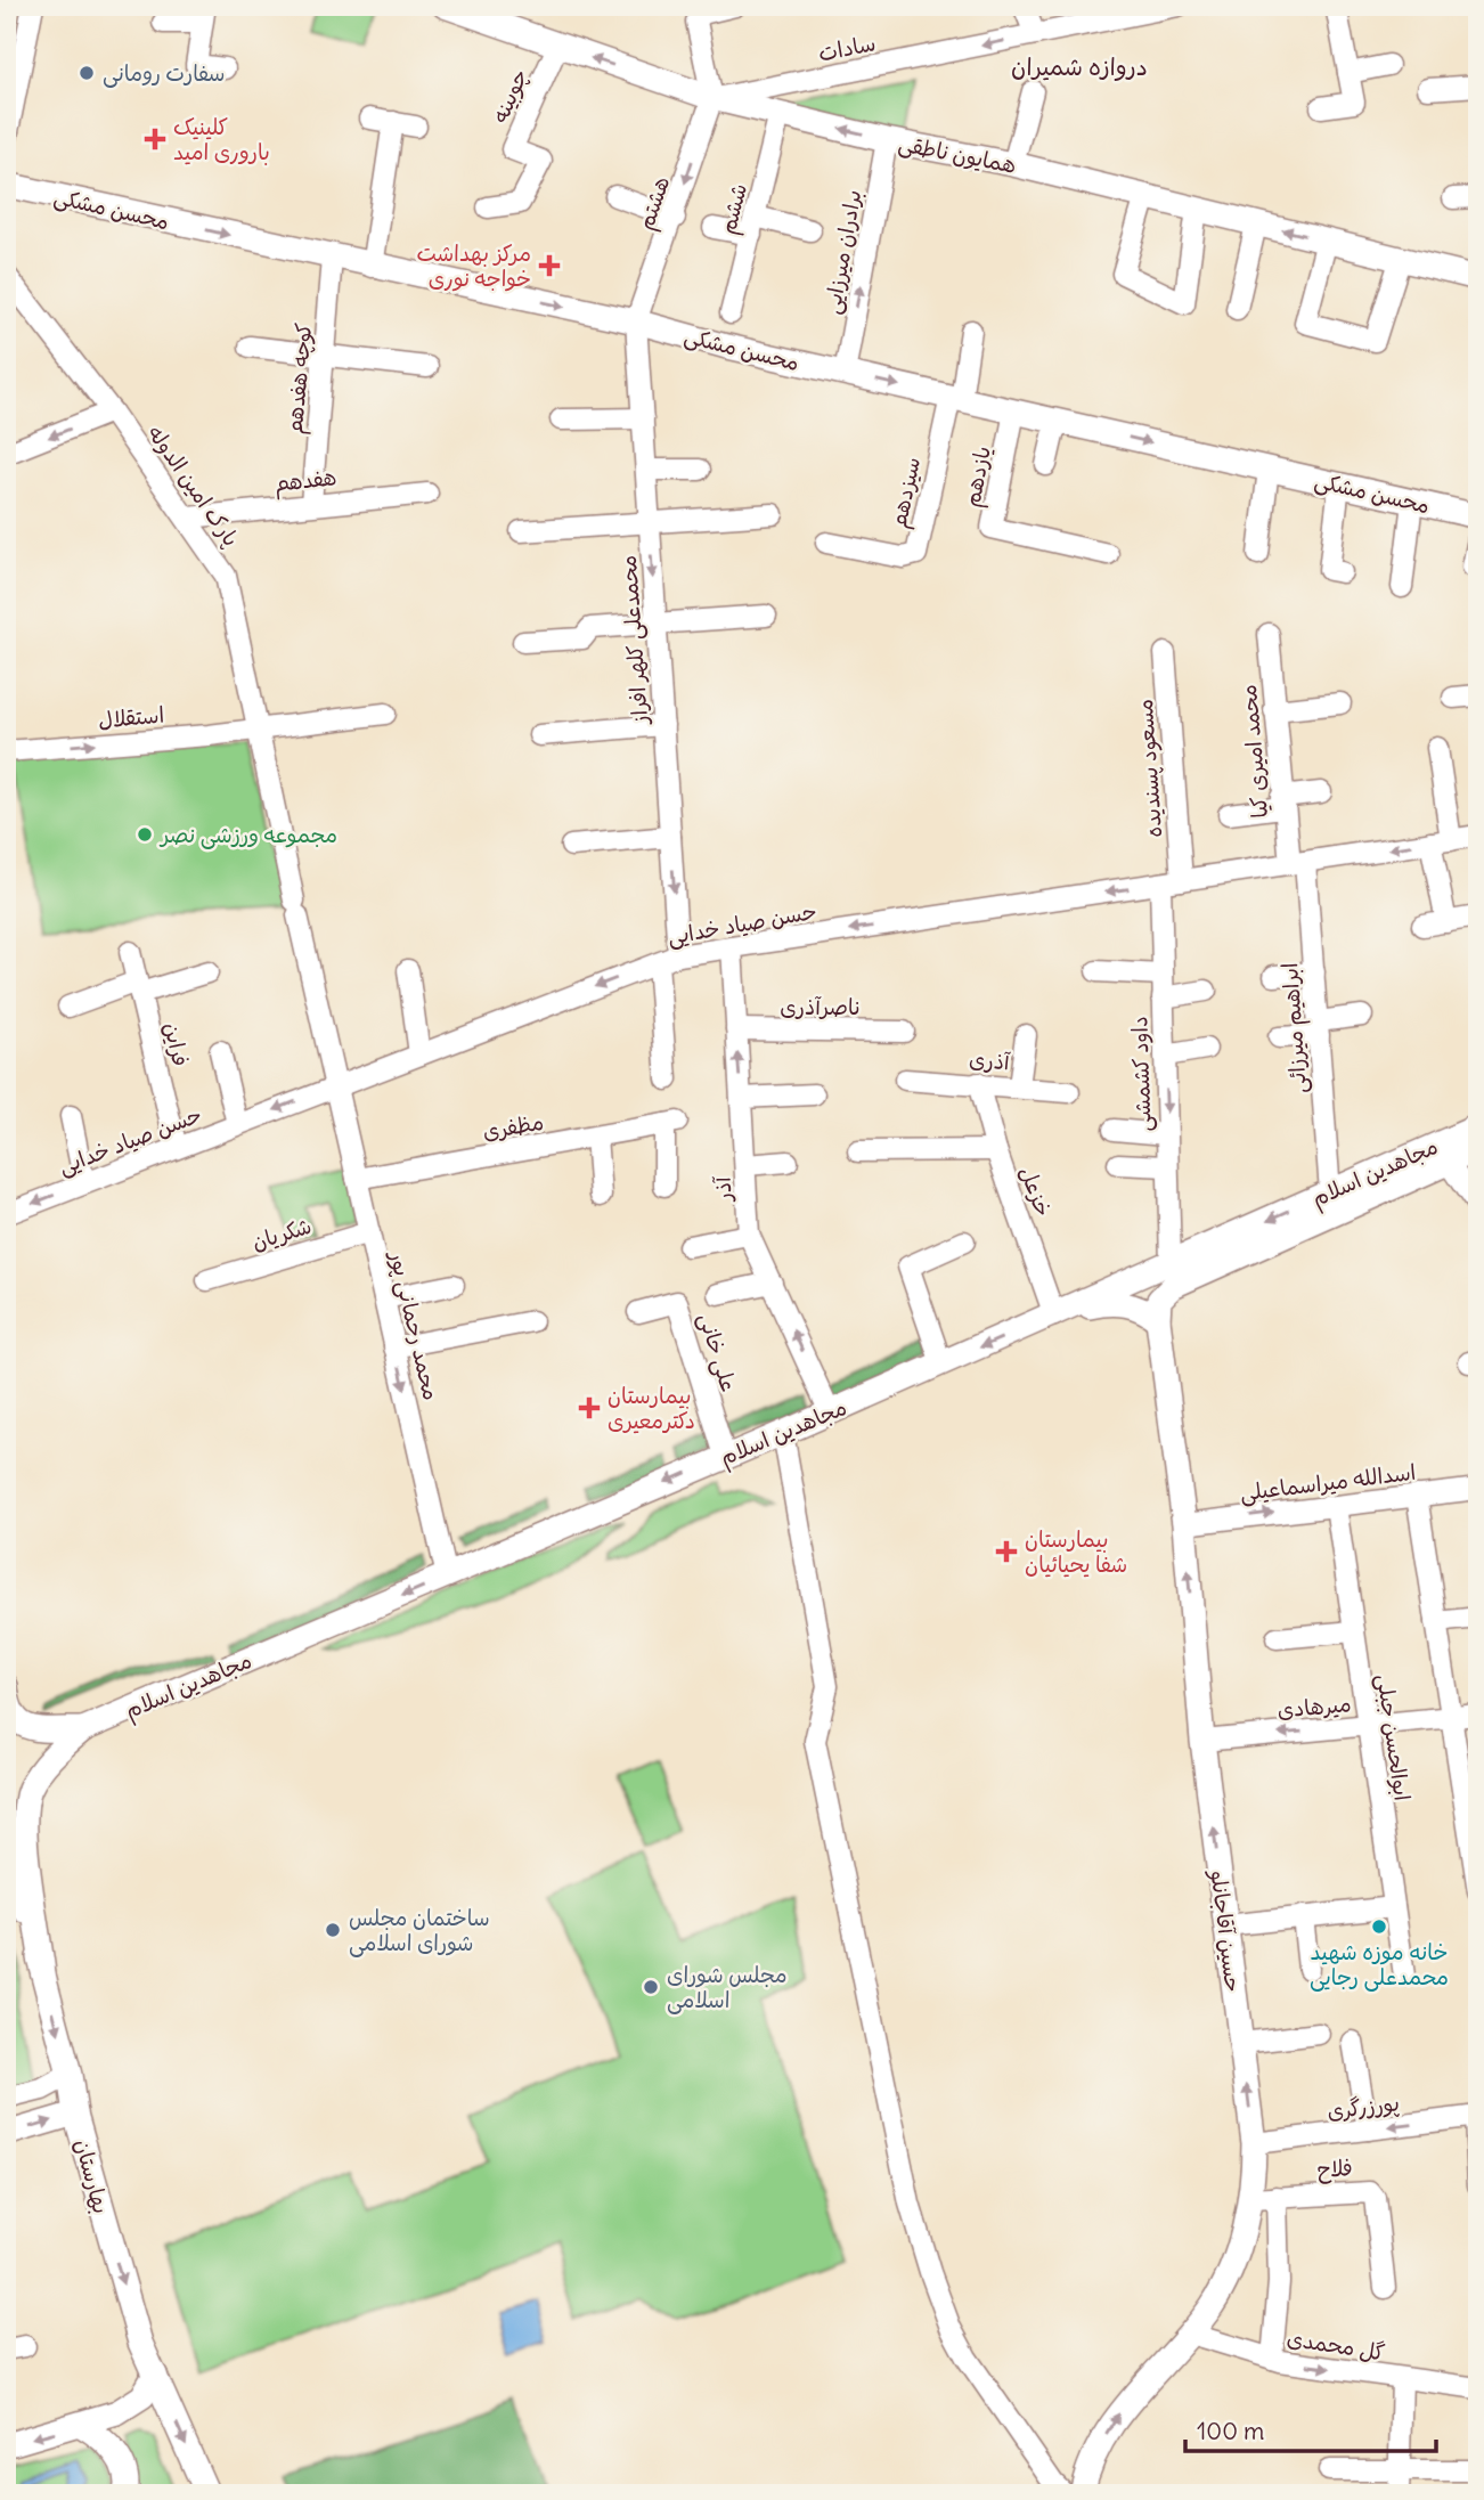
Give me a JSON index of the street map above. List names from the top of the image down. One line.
{"streets":{"main road":["همایون ناطقی","محسن مشکی","مجاهدین اسلام","حسین آقاجانلو","بهارستان"],"street":["سادات","چوبینه","هشتم","ششم","برادران میرزایی","کوچه هفدهم","یازدهم","هفدهم","پارک امین الدوله","سیزدهم","محمدعلی کلهر افراز","استقلال","محمد امیری کیا","مسعود پسندیده","حسن صیاد خدایی","ناصرآذری","ابراهیم میرزائی","فراین","آذری","داود کشمشی","مظفری","آذر","خزعل","شکریان","محمد رحمانی پور","علی خانی","اسدالله میراسماعیلی","میرهادی","ابوالحسن جبلی","پورزرگری","فلاح","گل محمدی"]},"crossings":[["سادات","همایون ناطقی"],["سادات","هشتم"],["چوبینه","همایون ناطقی"],["همایون ناطقی","هشتم"],["همایون ناطقی","ششم"],["همایون ناطقی","برادران میرزایی"],["هشتم","محسن مشکی"],["هشتم","محمدعلی کلهر افراز"],["محسن مشکی","برادران میرزایی"],["محسن مشکی","کوچه هفدهم"],["محسن مشکی","یازدهم"],["محسن مشکی","سیزدهم"],["محسن مشکی","محمدعلی کلهر افراز"],["کوچه هفدهم","هفدهم"],["هفدهم","پارک امین الدوله"],["پارک امین الدوله","استقلال"],["پارک امین الدوله","حسن صیاد خدایی"],["پارک امین الدوله","محمد رحمانی پور"],["محمدعلی کلهر افراز","حسن صیاد خدایی"],["محمد امیری کیا","حسن صیاد خدایی"],["محمد امیری کیا","ابراهیم میرزائی"],["مسعود پسندیده","حسن صیاد خدایی"],["حسن صیاد خدایی","ابراهیم میرزائی"],["حسن صیاد خدایی","فراین"],["حسن صیاد خدایی","داود کشمشی"],["حسن صیاد خدایی","آذر"],["حسن صیاد خدایی","محمد رحمانی پور"],["ناصرآذری","آذر"],["ابراهیم میرزائی","مجاهدین اسلام"],["آذری","خزعل"],["داود کشمشی","مجاهدین اسلام"],["مظفری","محمد رحمانی پور"],["مجاهدین اسلام","آذر"],["مجاهدین اسلام","خزعل"],["مجاهدین اسلام","محمد رحمانی پور"],["مجاهدین اسلام","علی خانی"],["مجاهدین اسلام","بهارستان"],["شکریان","محمد رحمانی پور"],["اسدالله میراسماعیلی","ابوالحسن جبلی"],["اسدالله میراسماعیلی","حسین آقاجانلو"],["میرهادی","ابوالحسن جبلی"],["میرهادی","حسین آقاجانلو"],["حسین آقاجانلو","پورزرگری"],["حسین آقاجانلو","فلاح"],["حسین آقاجانلو","گل محمدی"]],"one_way":["سادات","هشتم","محسن مشکی","برادران میرزایی","استقلال","مجاهدین اسلام","آذر","محمد رحمانی پور","حسین آقاجانلو","پورزرگری","بهارستان"],"districts":["دروازه شمیران"],"places":{"other":["سفارت رومانی","مجموعه ورزشی نصر","خانه موزه شهید محمدعلی رجایی","ساختمان مجلس شورای اسلامی","مجلس شورای اسلامی"],"health":["کلینیک باروری امید","مرکز بهداشت خواجه نوری","بیمارستان دکترمعیری","بیمارستان شفا یحیائیان"]},"scale_bar":"100 m"}
